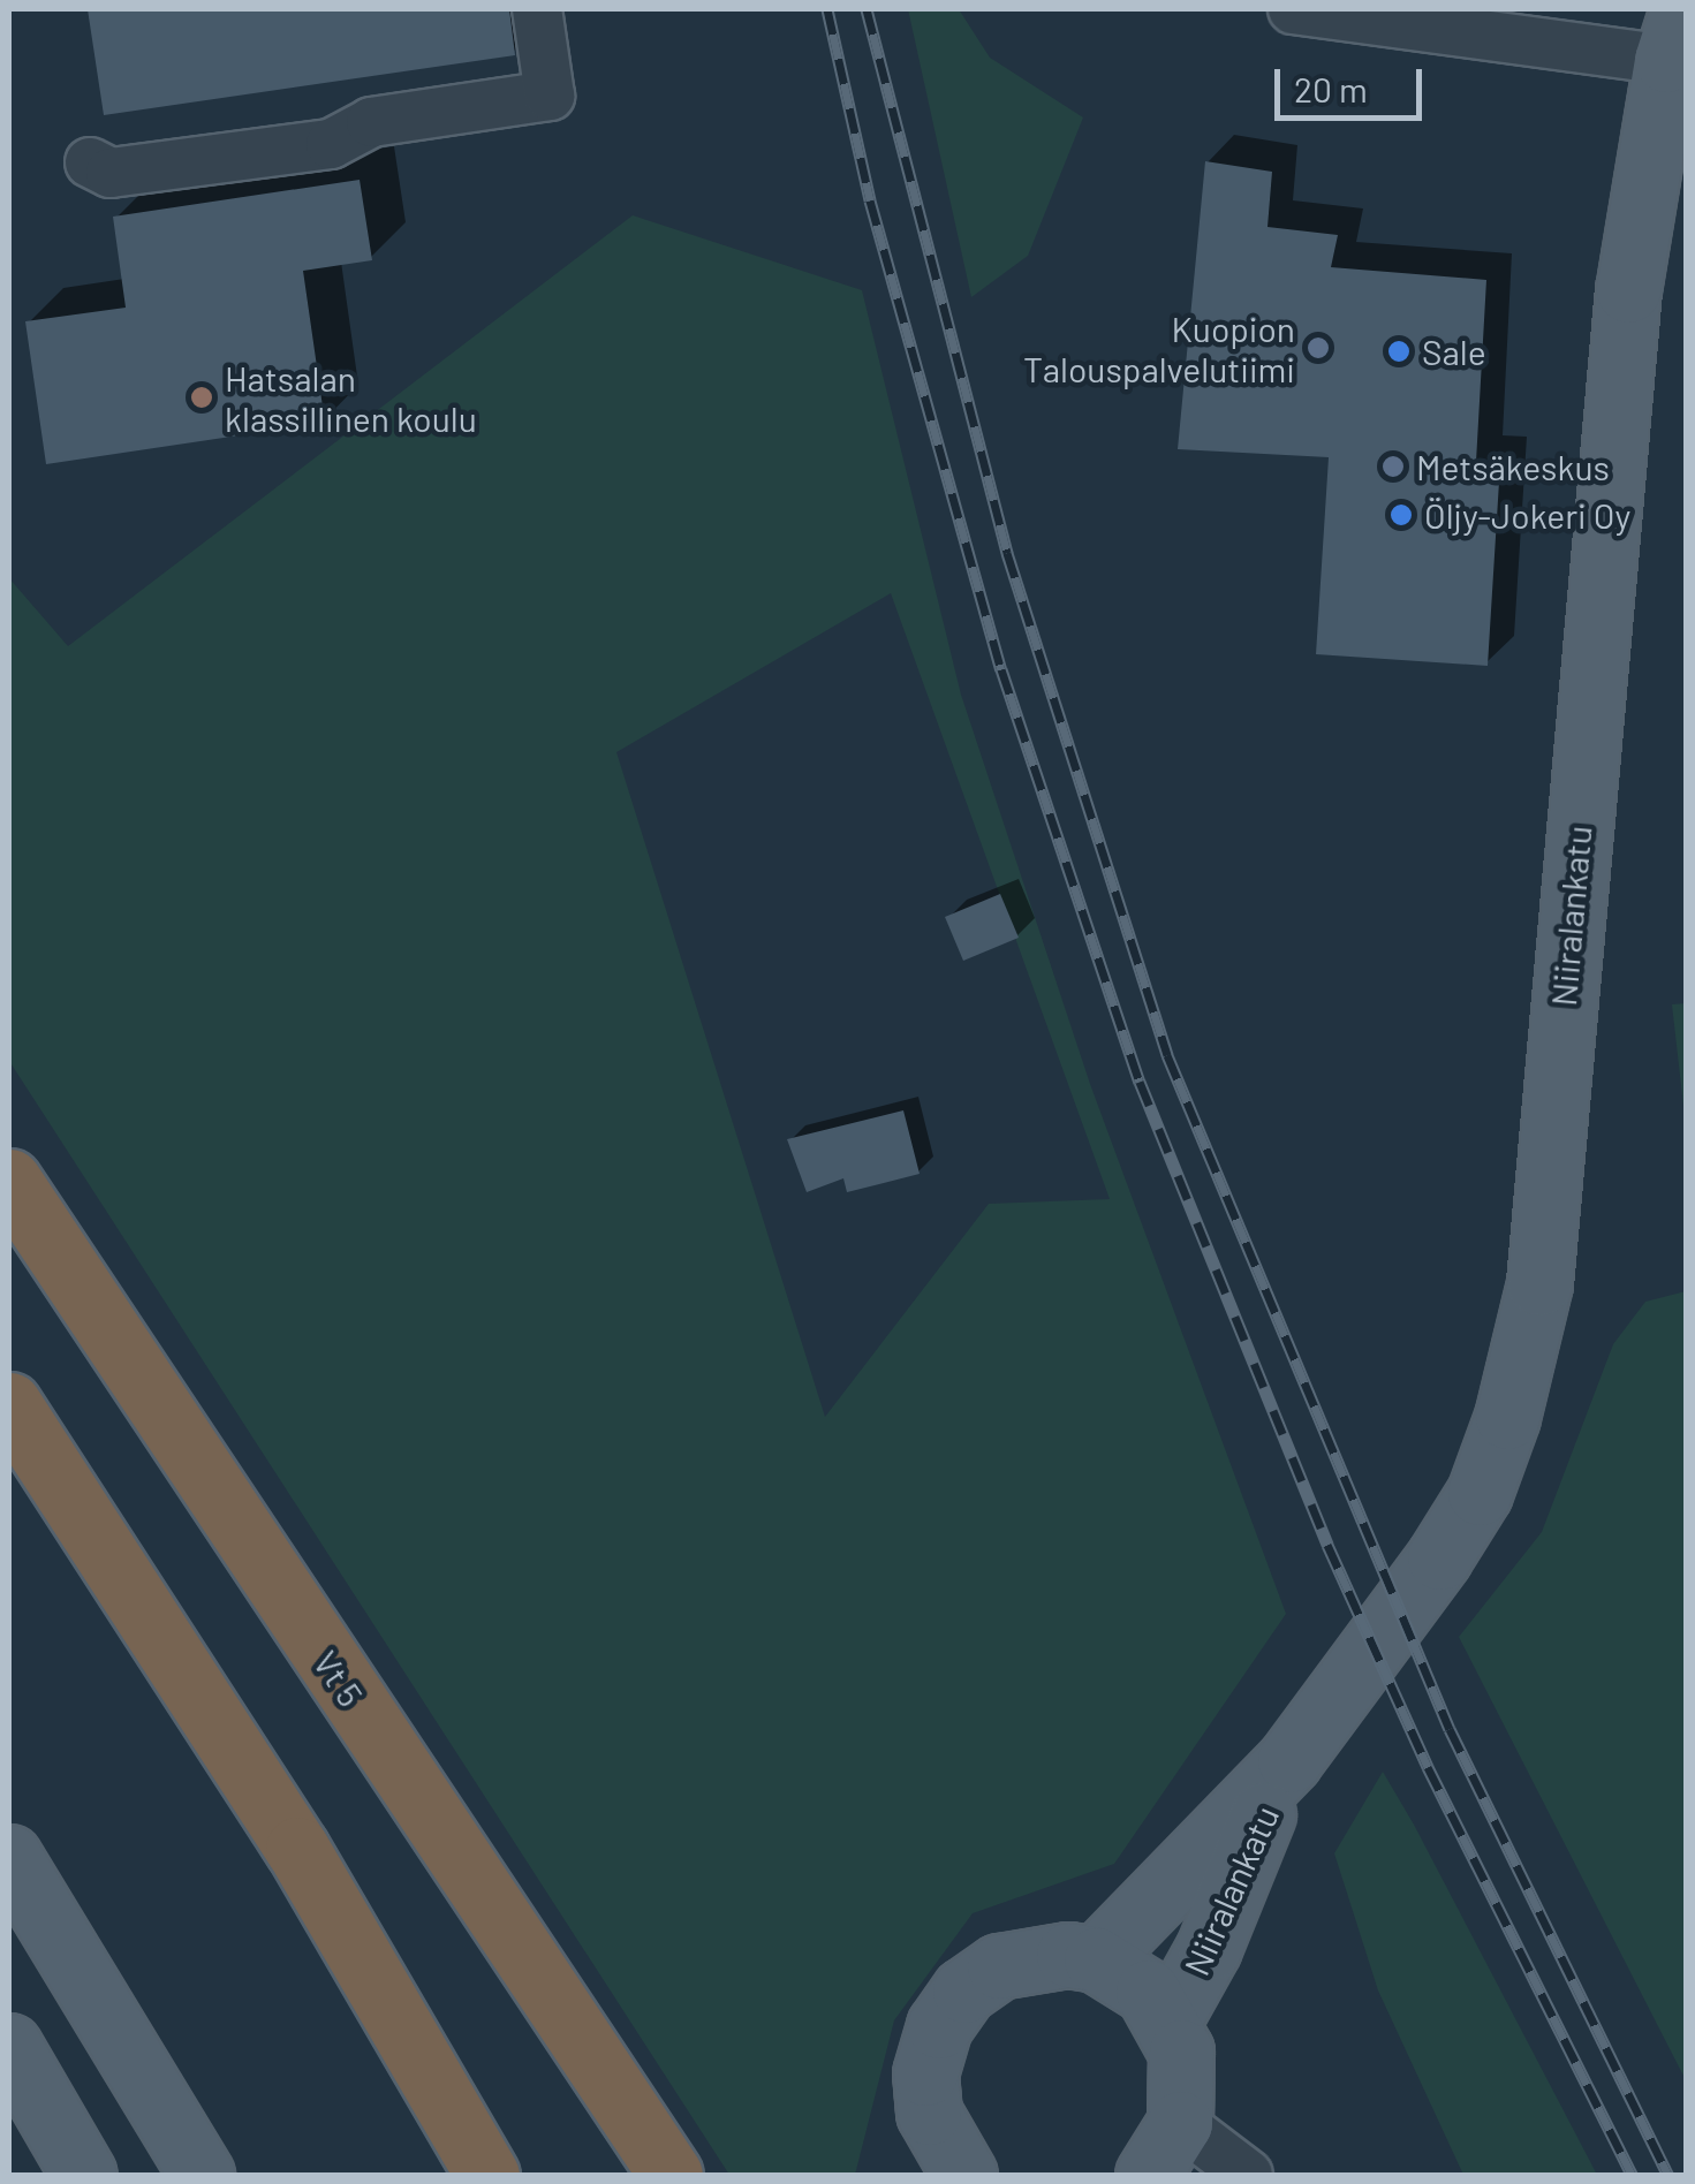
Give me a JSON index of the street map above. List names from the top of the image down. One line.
{"streets":{"highway":["Vt 5"],"main road":["Niiralankatu"]},"places":["Kuopion Talouspalvelutiimi","Sale","Hatsalan klassillinen koulu","Metsäkeskus","Öljy-Jokeri Oy"],"scale_bar":"20 m"}
